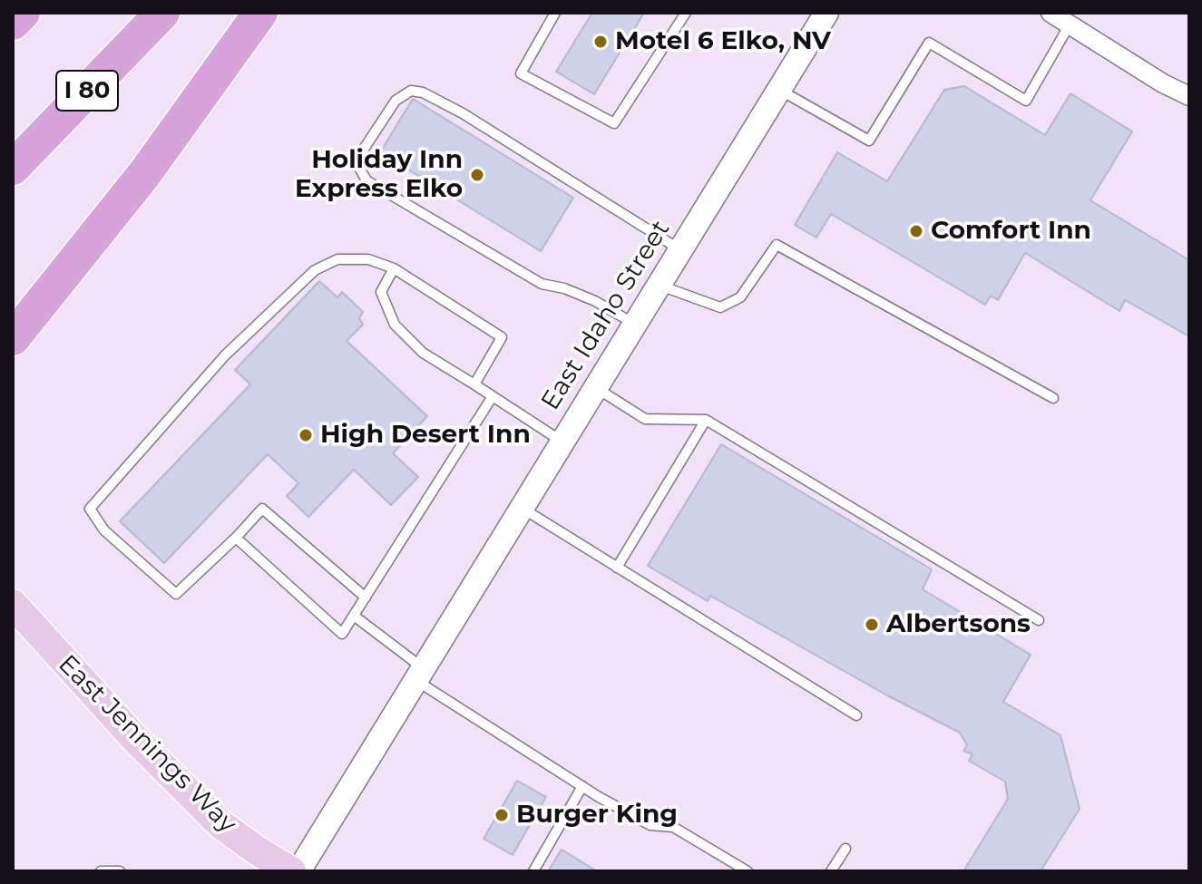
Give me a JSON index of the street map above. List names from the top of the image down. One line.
{"streets":{"highway":["I 80"],"main road":["East Jennings Way"],"street":["East Idaho Street"]},"places":["Motel 6 Elko, NV","Holiday Inn Express Elko","Comfort Inn","High Desert Inn","Albertsons","Burger King"]}
